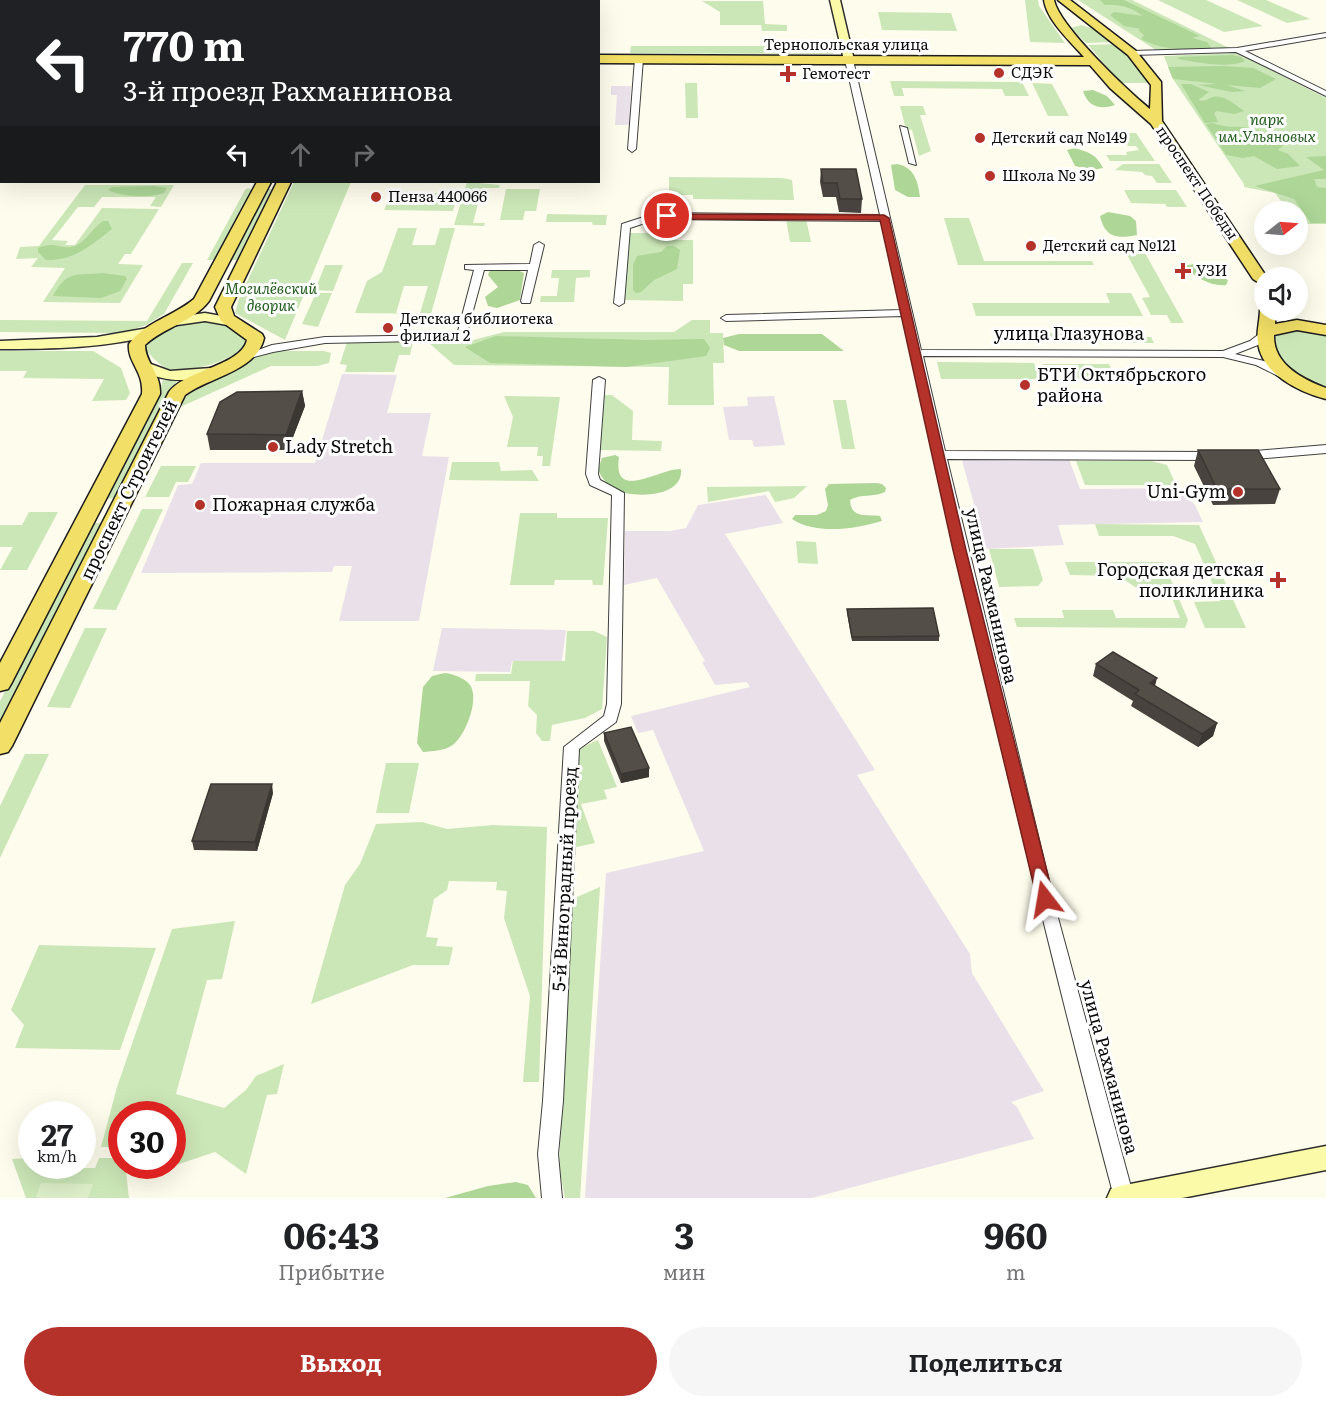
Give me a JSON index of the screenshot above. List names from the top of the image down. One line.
{"streets":{"main road":["Тернопольская улица","проспект Победы","проспект Строителей","улица Рахманинова"],"street":["улица Глазунова","5-й Виноградный проезд"]},"crossings":[["Тернопольская улица","проспект Победы"],["Тернопольская улица","улица Рахманинова"],["улица Глазунова","улица Рахманинова"]],"parks":["парк им.Ульяновых","Могилёвский дворик"],"places":{"other":["СДЭК","Детский сад №149","Школа № 39","Пенза 440066","Детский сад №121","Детская библиотека филиал 2","БТИ Октябрьского района","Lady Stretch","Uni-Gym","Пожарная служба"],"health":["Гемотест","УЗИ","Городская детская поликлиника"]},"north":"right","page":{"turn":["770 m","3-й проезд Рахманинова"],"speed":"27 km/h","limit":"30","eta":["06:43","Прибытие","3","мин","960","m"],"buttons":["Выход","Поделиться"]}}
